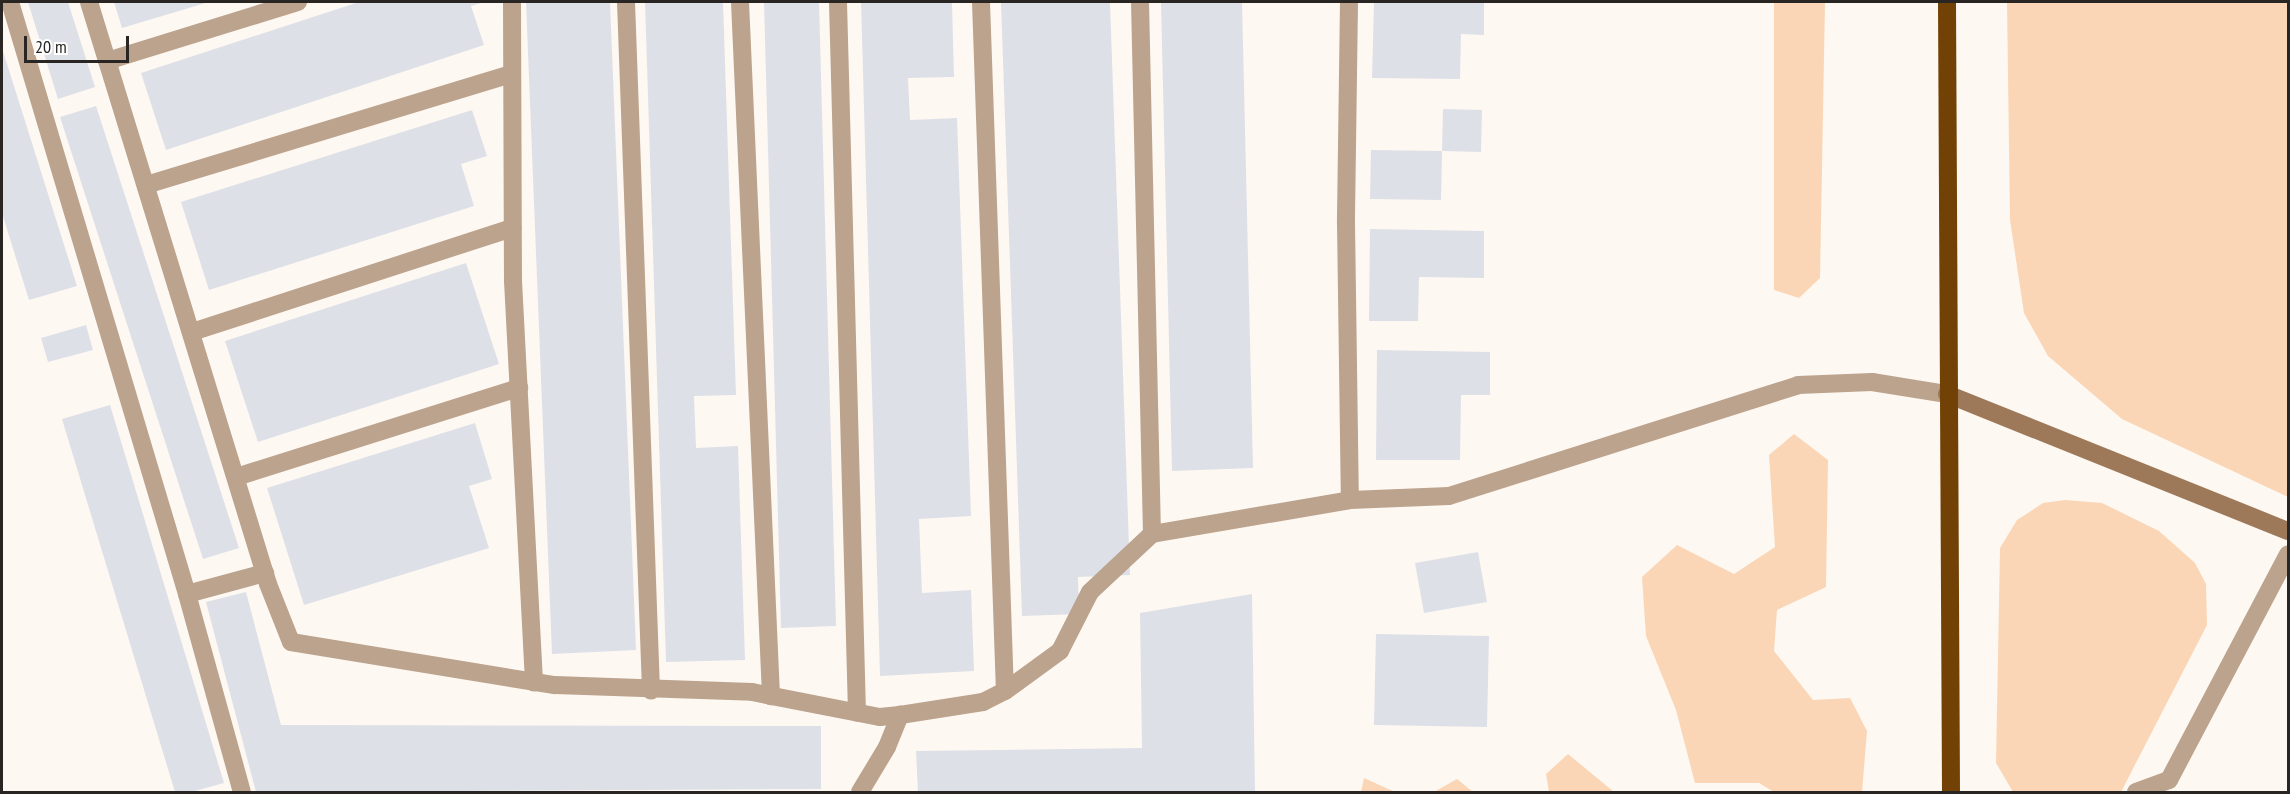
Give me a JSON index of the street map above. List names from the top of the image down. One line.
{"scale_bar":"20 m"}
